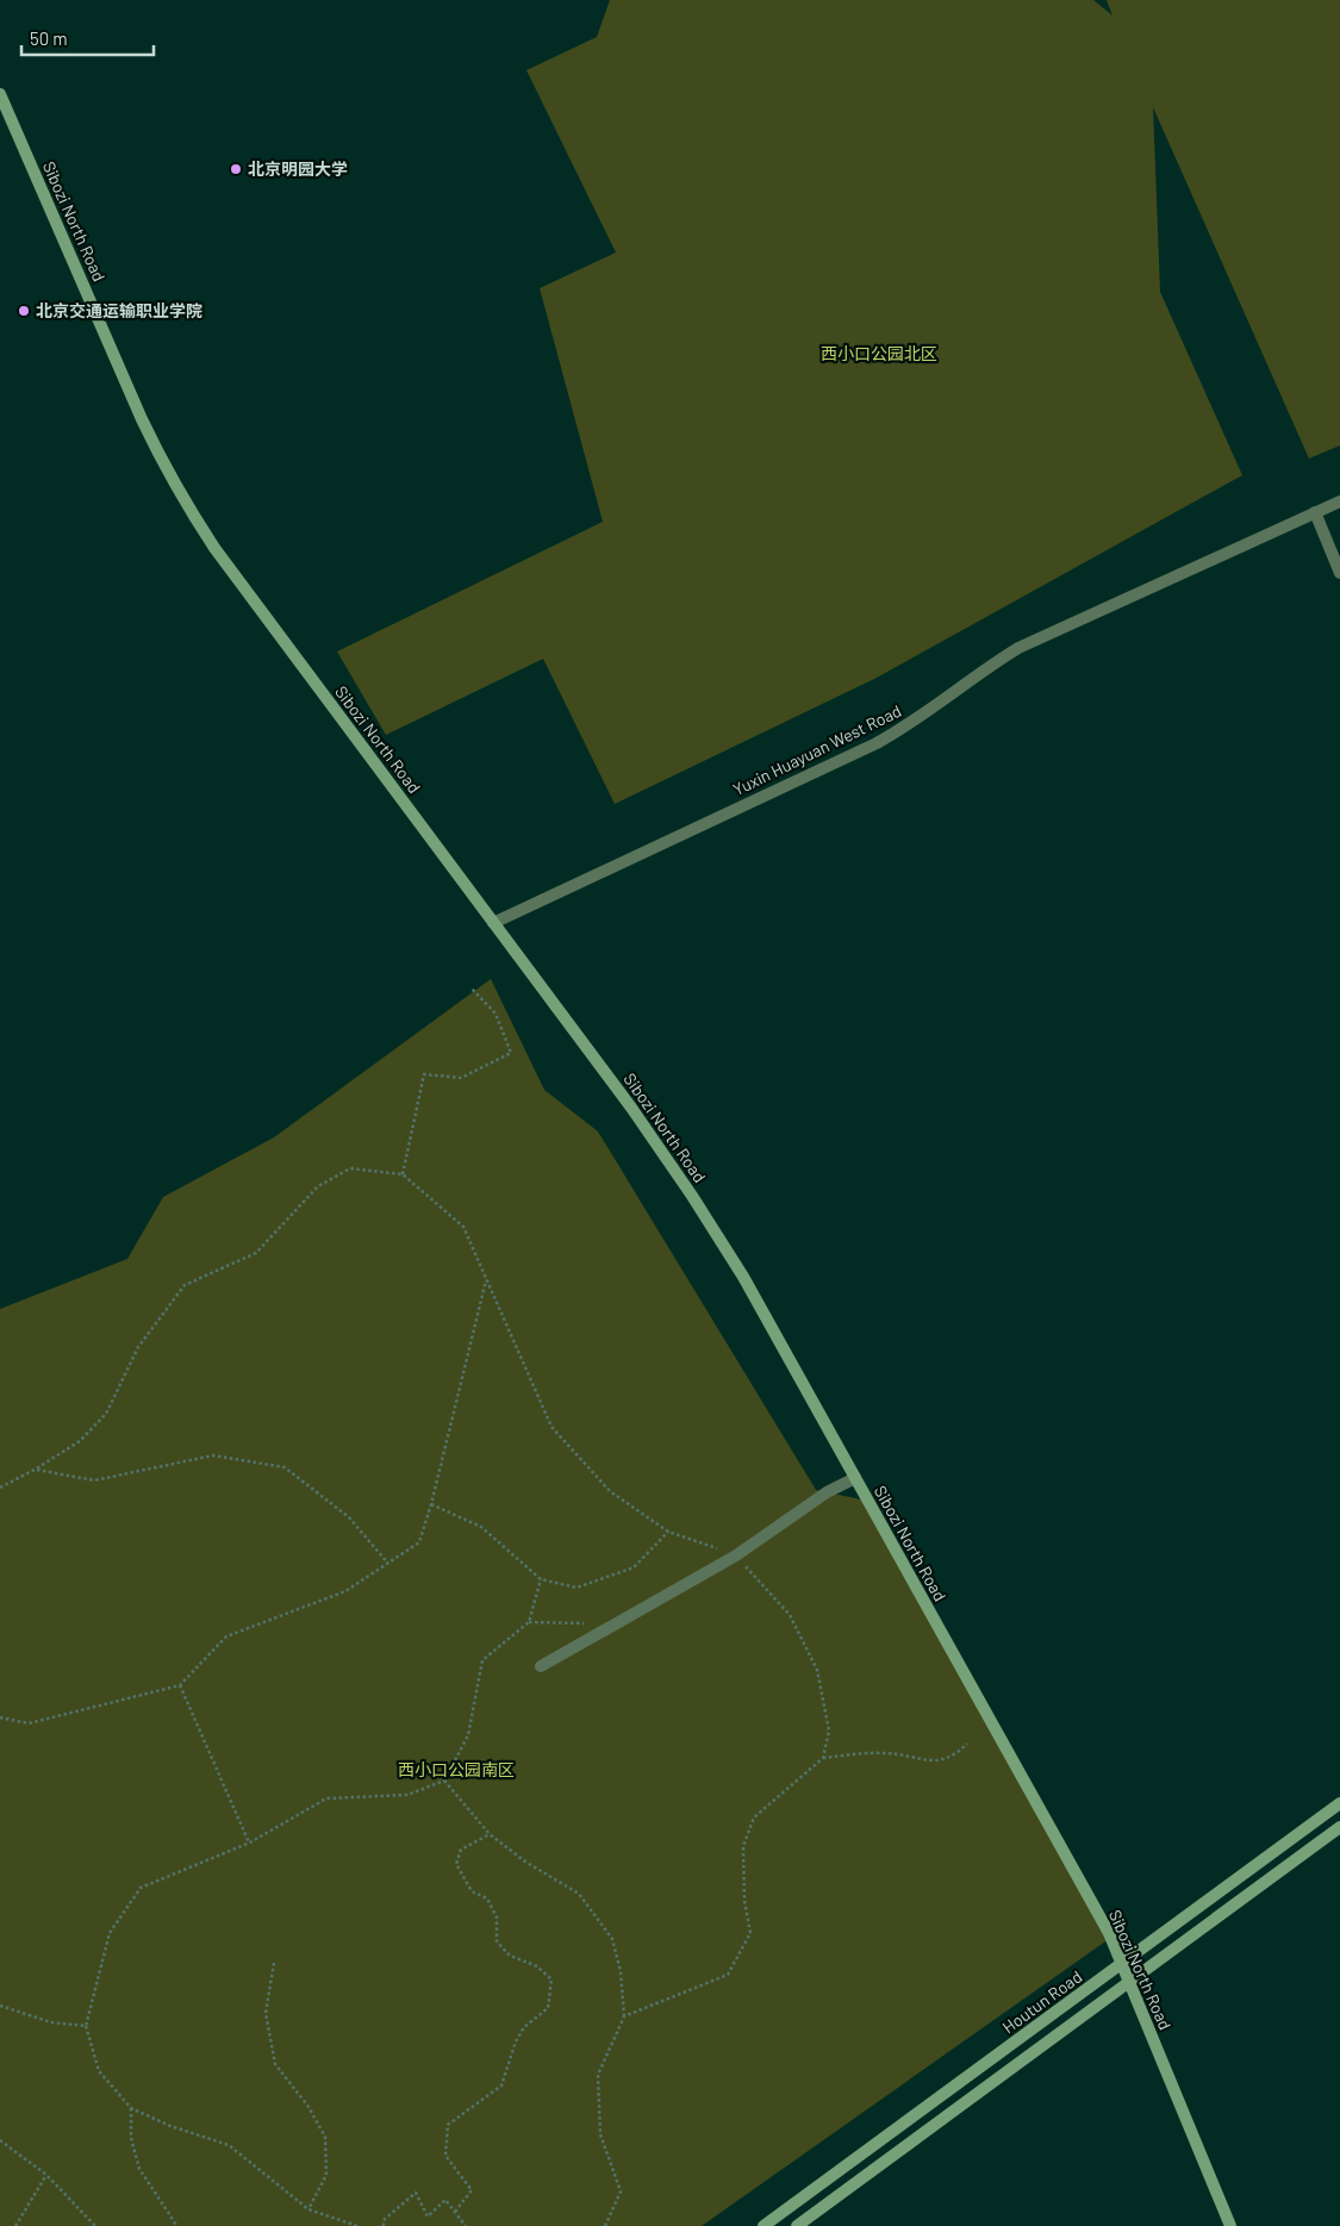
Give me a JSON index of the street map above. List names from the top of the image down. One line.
{"streets":{"street":["Sibozi North Road","Yuxin Huayuan West Road","Houtun Road"]},"crossings":[["Sibozi North Road","Yuxin Huayuan West Road"],["Sibozi North Road","Houtun Road"]],"parks":["西小口公园北区","西小口公园南区"],"places":["北京明园大学","北京交通运输职业学院"],"scale_bar":"50 m"}
